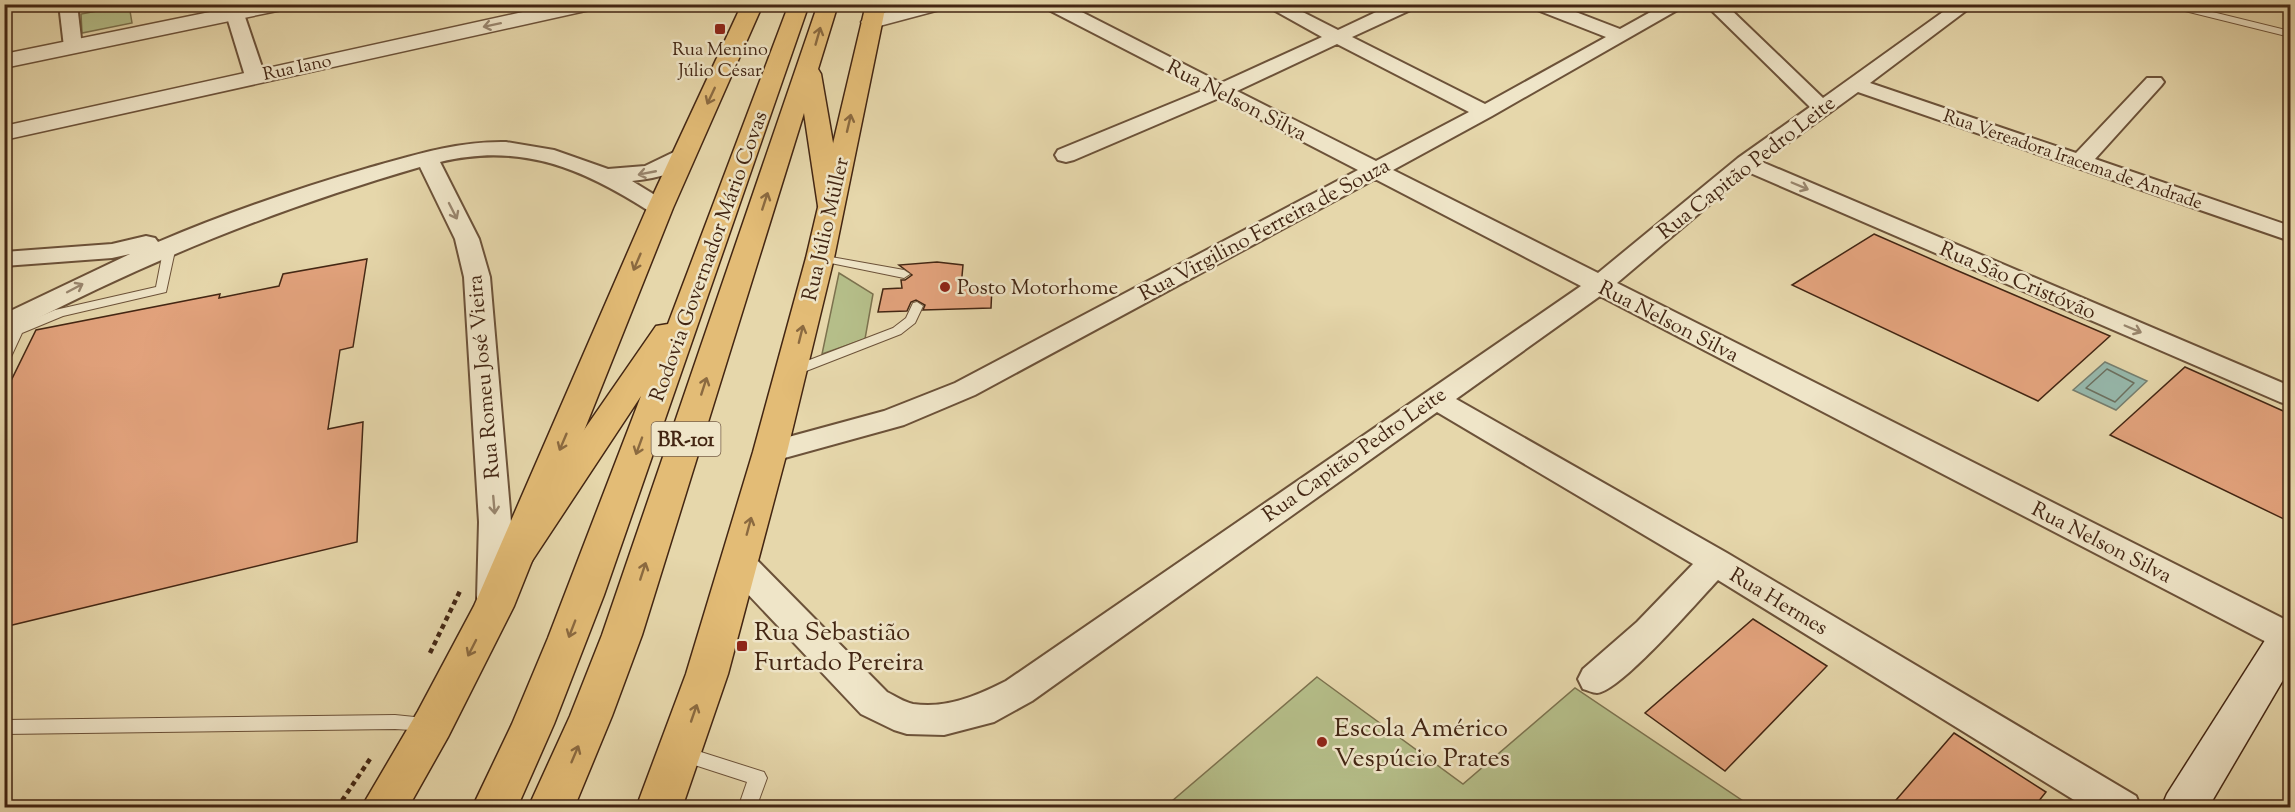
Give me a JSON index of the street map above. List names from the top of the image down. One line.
{"streets":{"main road":["Rua Júlio Müller","Rodovia Governador Mário Covas","BR-101"],"street":["Rua Iano","Rua Nelson Silva","Rua Vereadora Iracema de Andrade","Rua Capitão Pedro Leite","Rua Virgilino Ferreira de Souza","Rua São Cristóvão","Rua Romeu José Vieira","Rua Hermes"]},"crossings":[["Rua Nelson Silva","Rua Capitão Pedro Leite"],["Rua Nelson Silva","Rua Virgilino Ferreira de Souza"],["Rua Vereadora Iracema de Andrade","Rua Capitão Pedro Leite"],["Rua Capitão Pedro Leite","Rua São Cristóvão"],["Rua Capitão Pedro Leite","Rua Hermes"],["Rua Júlio Müller","Rua Virgilino Ferreira de Souza"]],"one_way":["Rua São Cristóvão","Rua Romeu José Vieira"],"places":{"transit":["Rua Menino Júlio César","Rua Sebastião Furtado Pereira"],"other":["Posto Motorhome","Escola Américo Vespúcio Prates"]}}
